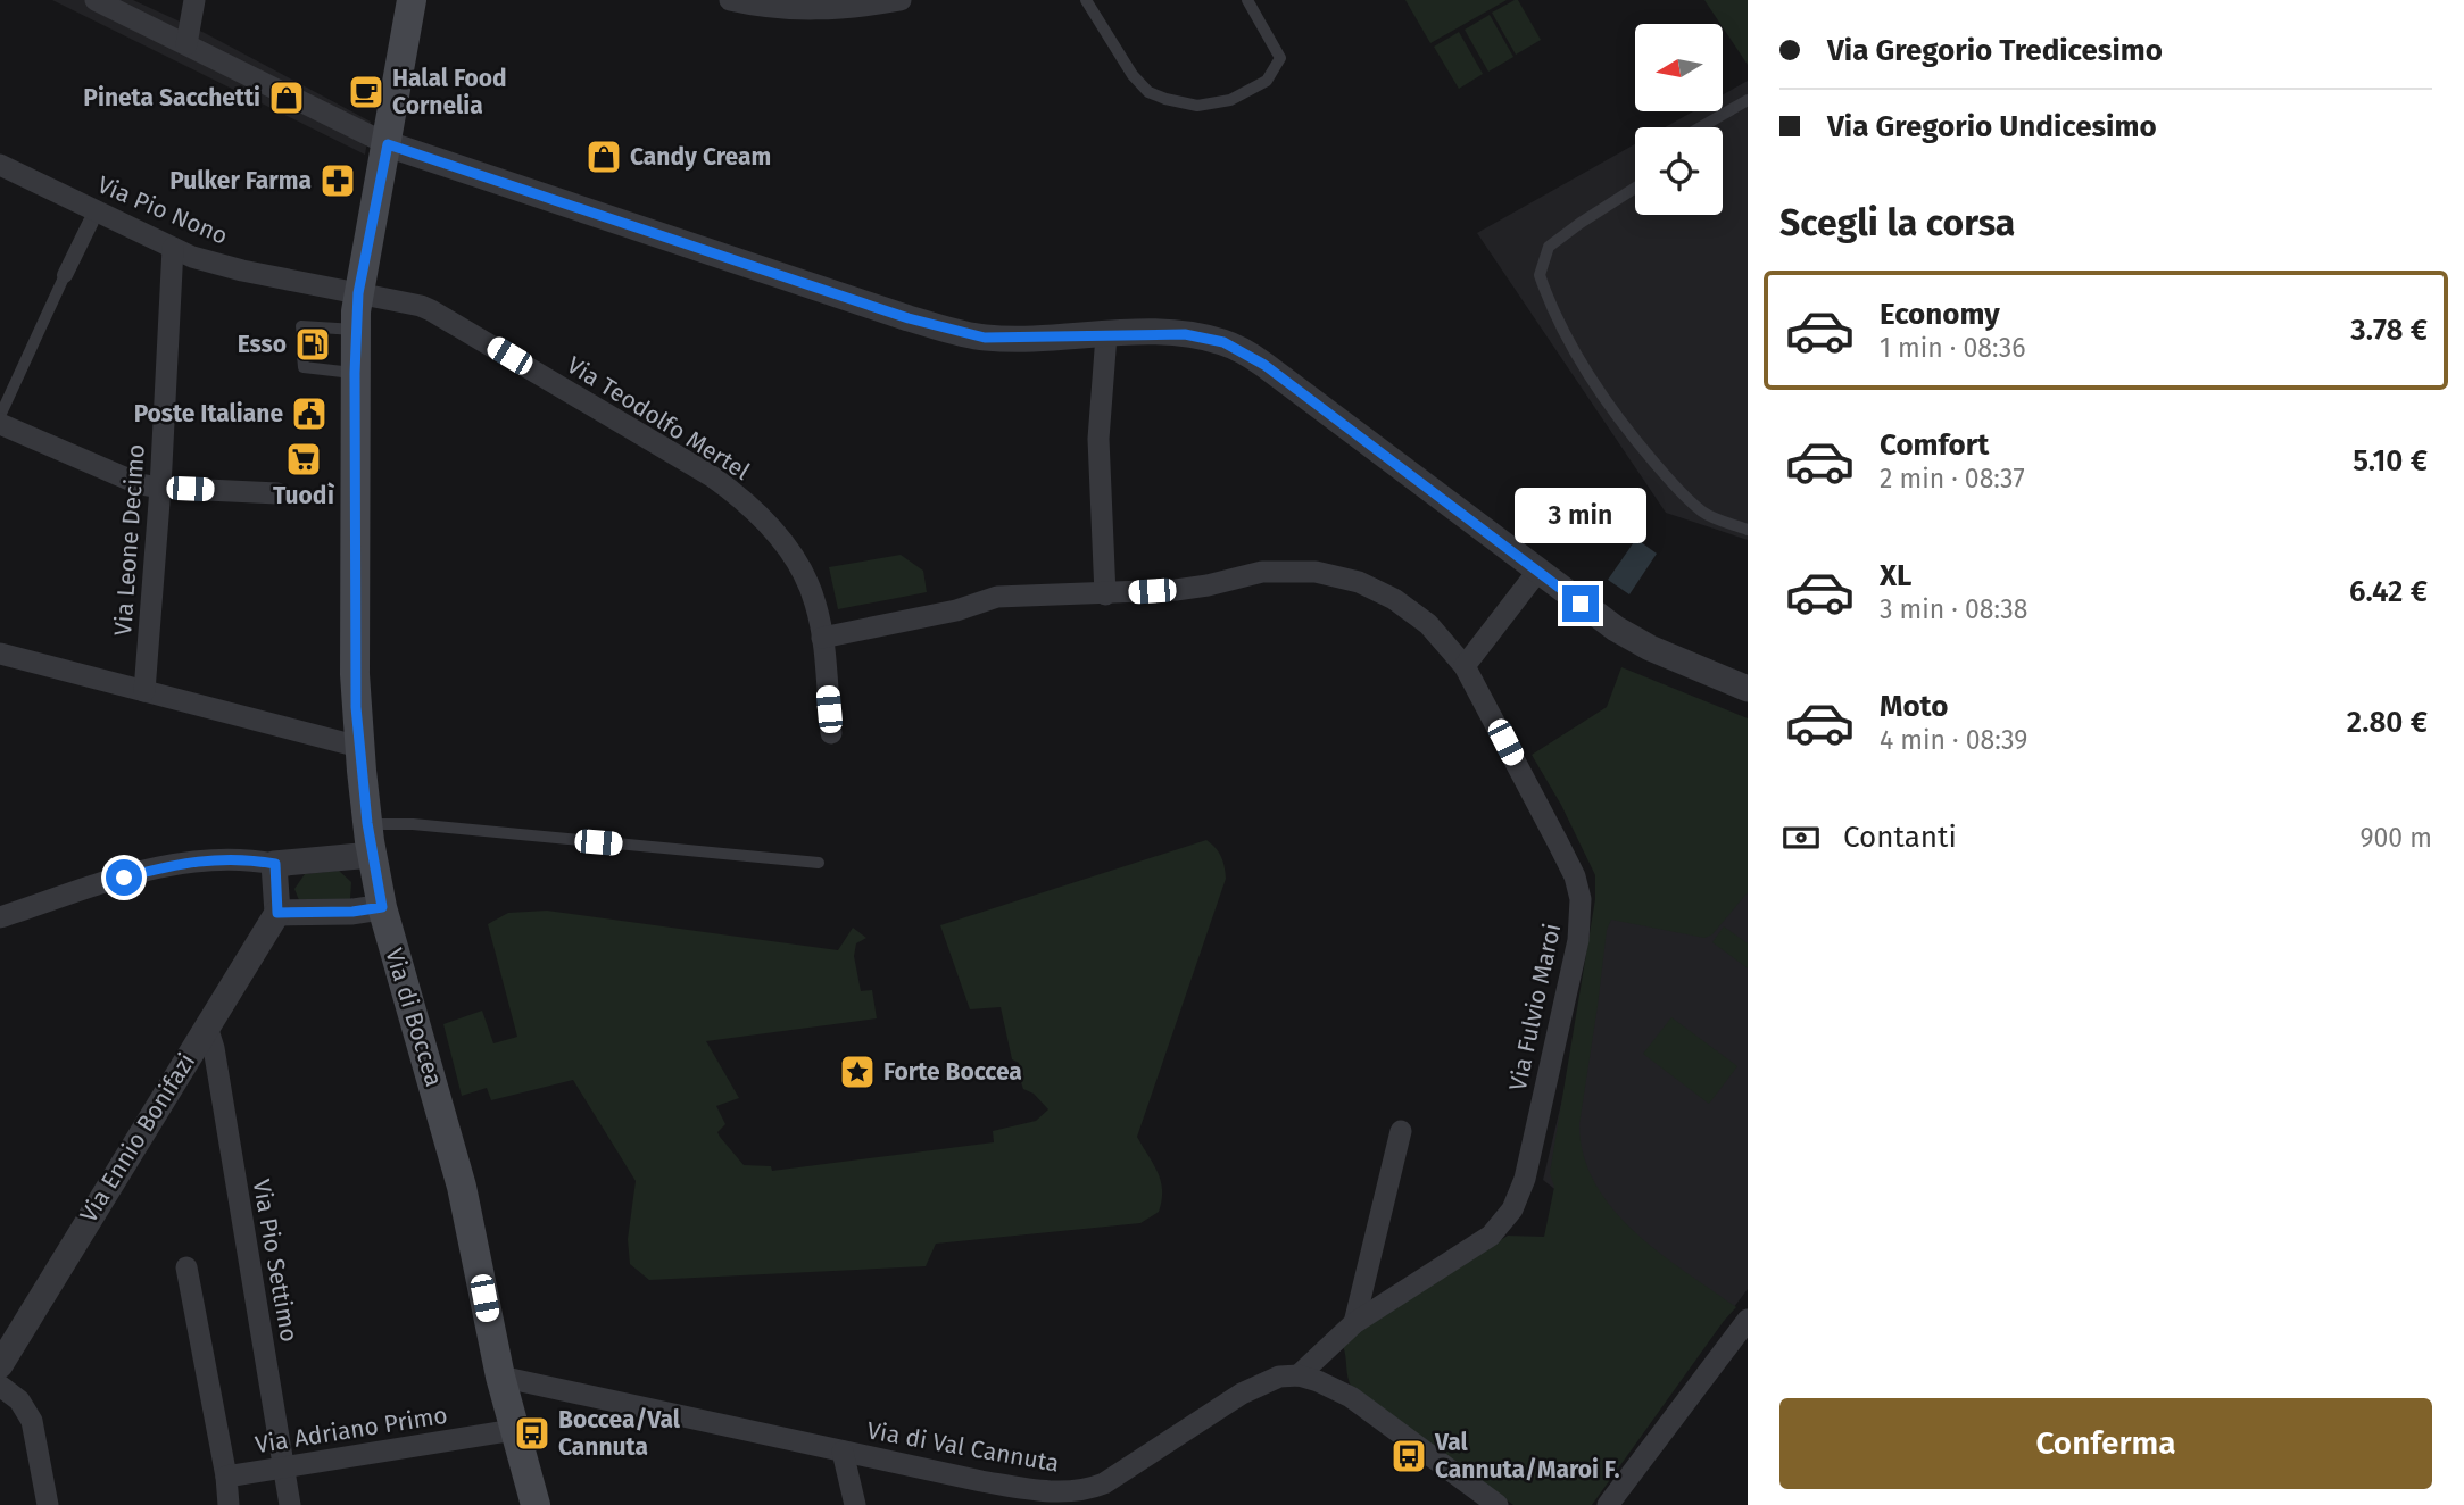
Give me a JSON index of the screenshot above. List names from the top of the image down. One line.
{"streets":{"main road":["Via di Boccea"],"street":["Via Pio Nono","Via Teodolfo Mertel","Via Leone Decimo","Via Fulvio Maroi","Via Ennio Bonifazi","Via Pio Settimo","Via Adriano Primo","Via di Val Cannuta"]},"crossings":[["Via Pio Nono","Via Teodolfo Mertel"],["Via Pio Nono","Via Leone Decimo"],["Via Pio Nono","Via di Boccea"],["Via Teodolfo Mertel","Via Fulvio Maroi"],["Via Teodolfo Mertel","Via di Boccea"],["Via Fulvio Maroi","Via di Val Cannuta"],["Via di Boccea","Via Adriano Primo"],["Via di Boccea","Via di Val Cannuta"],["Via Ennio Bonifazi","Via Pio Settimo"],["Via Pio Settimo","Via Adriano Primo"]],"places":{"cafe":["Halal Food Cornelia"],"shop":["Pineta Sacchetti","Candy Cream"],"pharmacy":["Pulker Farma"],"fuel station":["Esso"],"public building":["Poste Italiane"],"supermarket":["Tuodì"],"place":["Forte Boccea"],"bus stop":["Boccea/Val Cannuta","Val Cannuta/Maroi F."]},"north":"left","page":{"banner":["Via Gregorio Tredicesimo","Via Gregorio Undicesimo"],"heading":"Scegli la corsa","list":[{"name":"Economy","note":"1 min · 08:36","value":"3.78 €"},{"name":"Comfort","note":"2 min · 08:37","value":"5.10 €"},{"name":"XL","note":"3 min · 08:38","value":"6.42 €"},{"name":"Moto","note":"4 min · 08:39","value":"2.80 €"}],"bubble":"3 min","pay":["Contanti","900 m"],"buttons":"Conferma"}}
